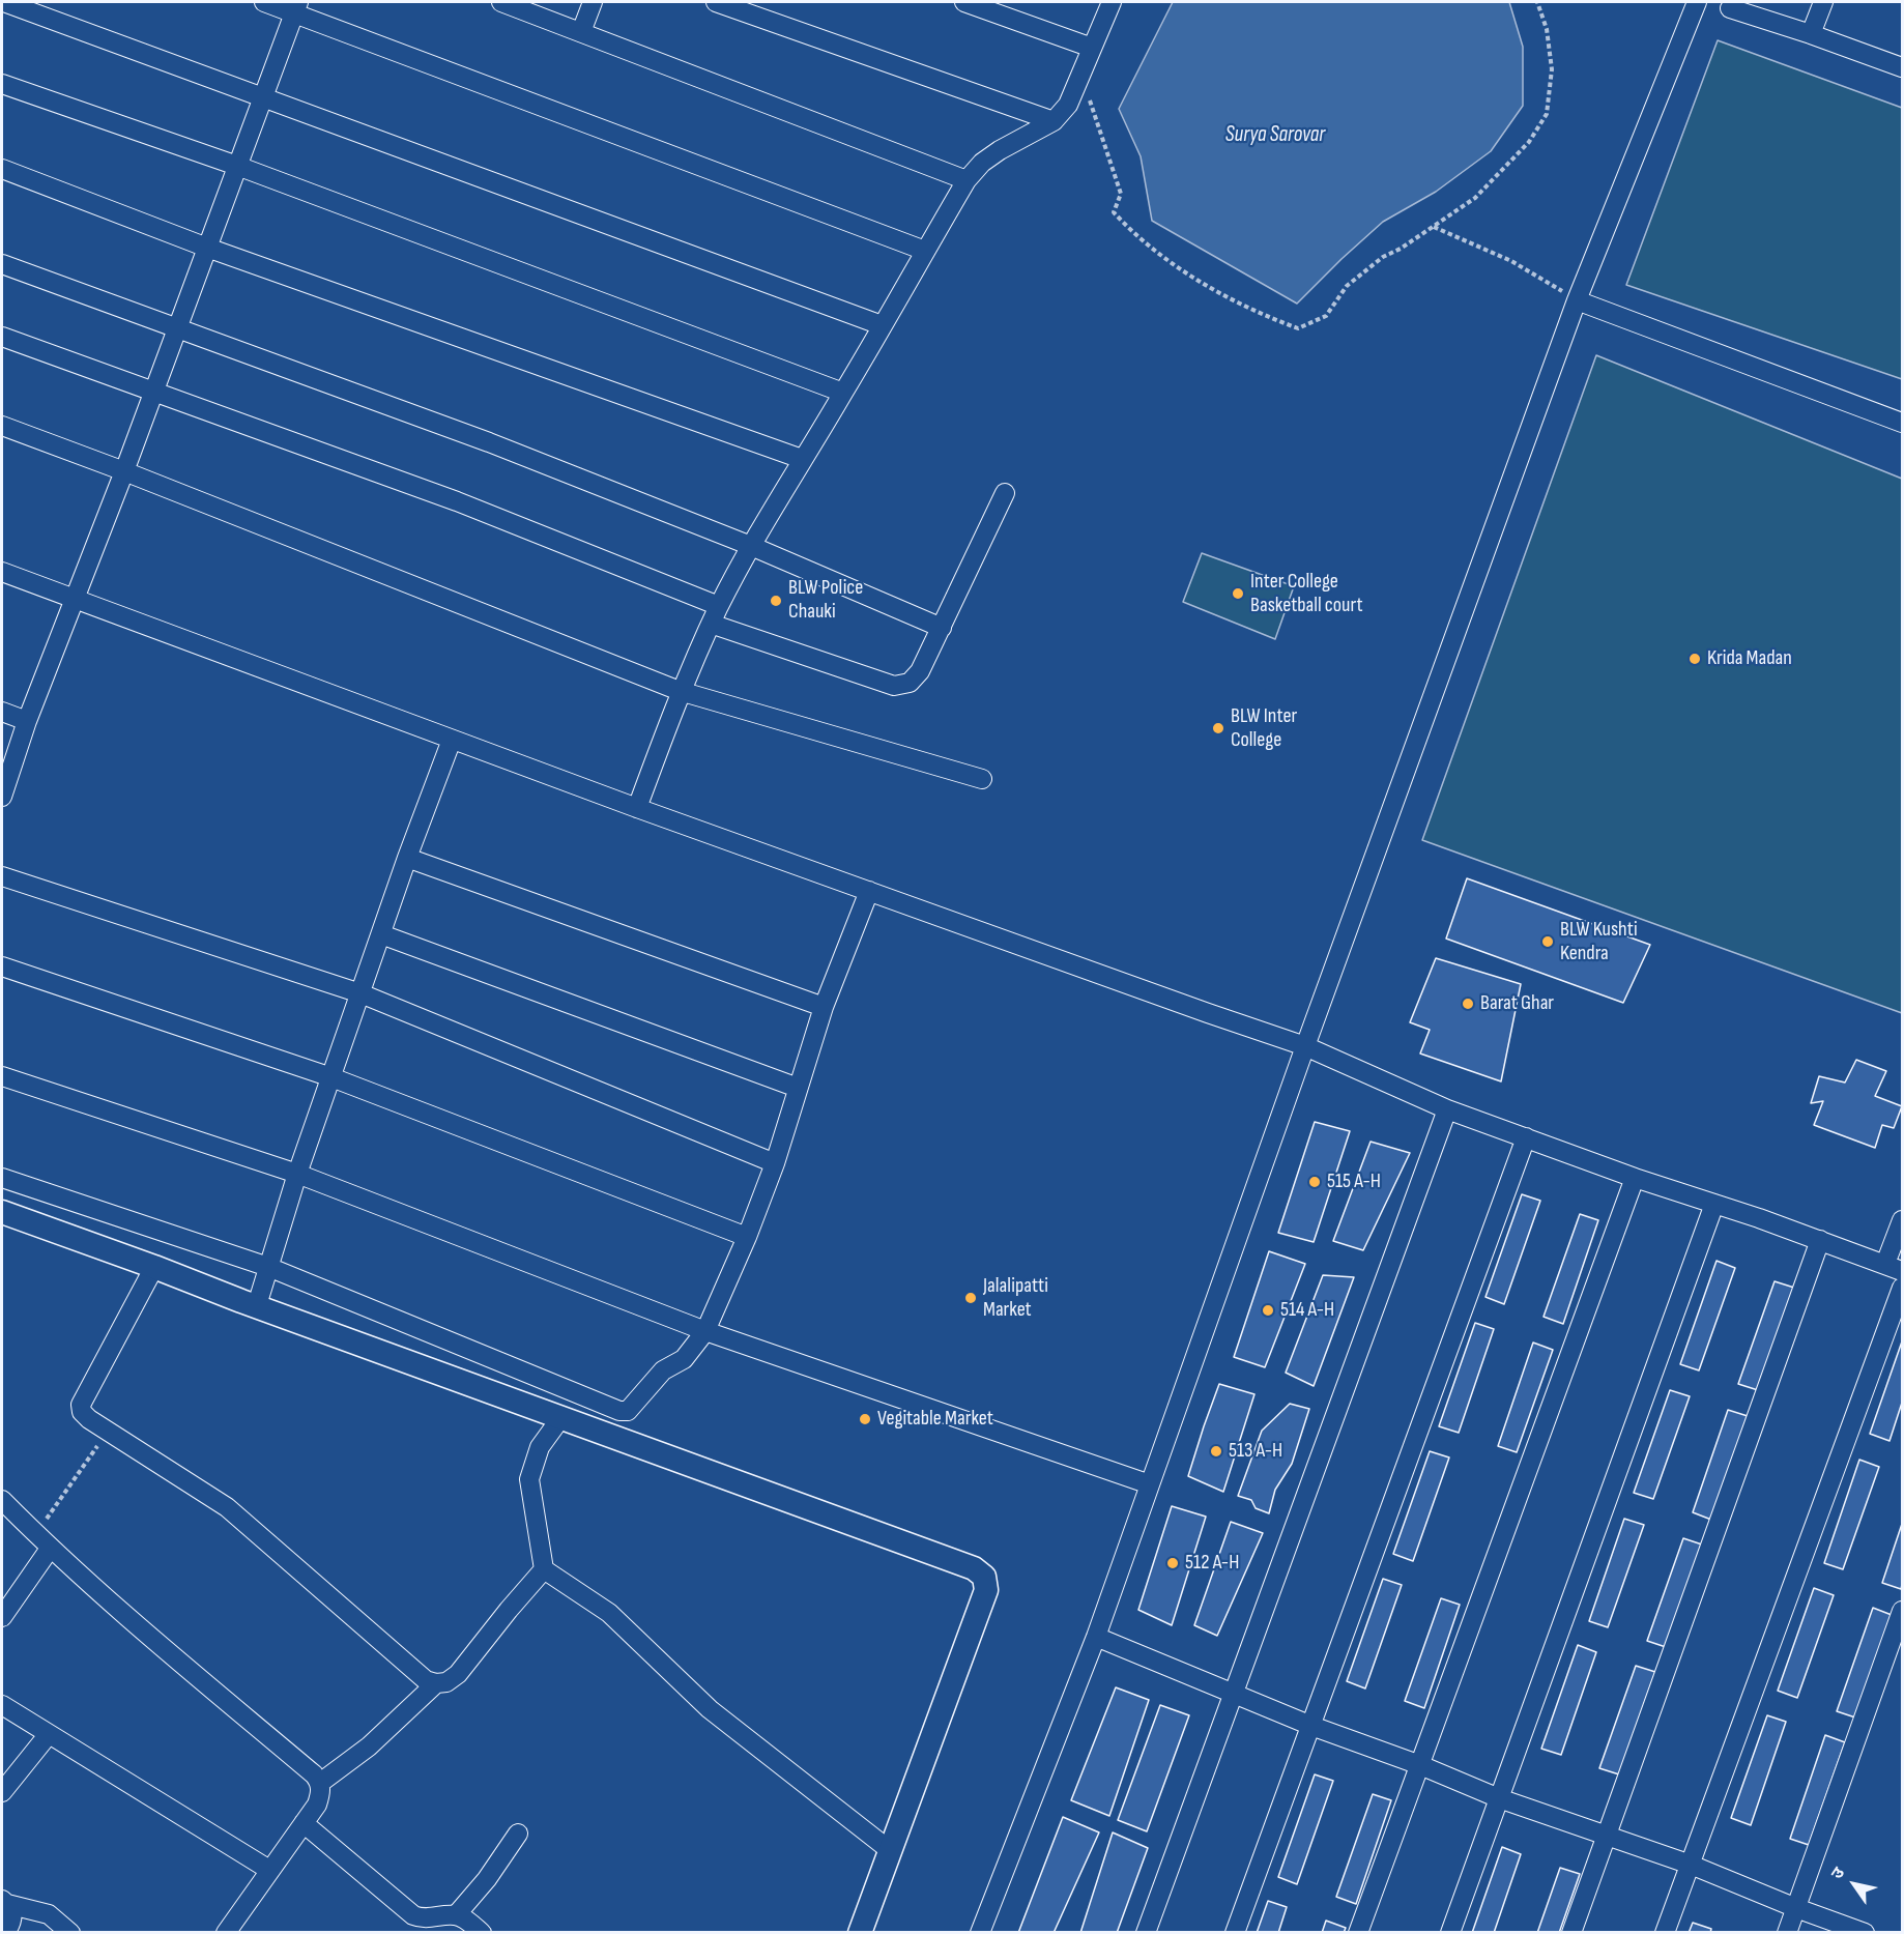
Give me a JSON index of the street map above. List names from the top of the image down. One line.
{"water":["Surya Sarovar"],"places":["Inter College Basketball court","BLW Police Chauki","Krida Madan","BLW Inter College","BLW Kushti Kendra","Barat Ghar","515 A-H","Jalalipatti Market","514 A-H","Vegitable Market","513 A-H","512 A-H"],"north":"top left"}
